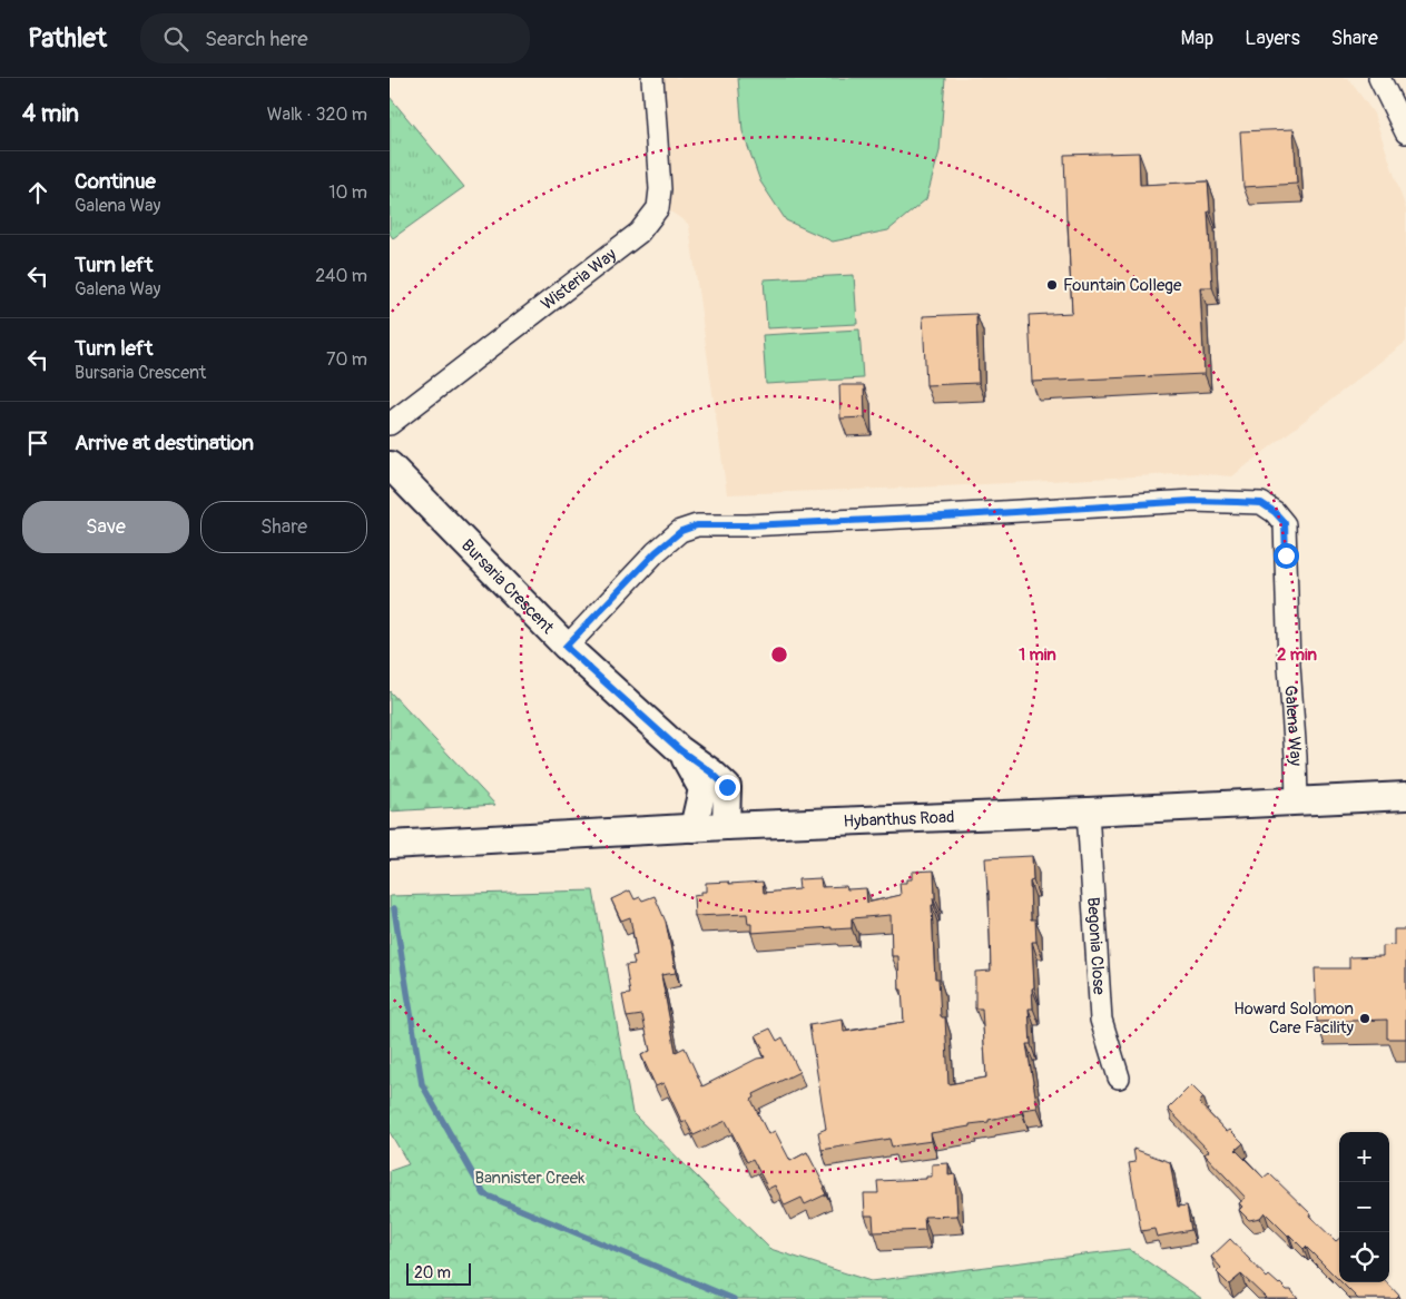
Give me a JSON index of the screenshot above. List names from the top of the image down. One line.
{"streets":{"street":["Wisteria Way","Bursaria Crescent","Galena Way","Hybanthus Road","Begonia Close"]},"crossings":[["Bursaria Crescent","Galena Way"],["Bursaria Crescent","Hybanthus Road"],["Galena Way","Hybanthus Road"],["Hybanthus Road","Begonia Close"]],"parks":["Bannister Creek"],"places":["Fountain College","Howard Solomon Care Facility"],"scale_bar":"20 m","page":{"header":"Pathlet","search":"Search here","nav":["Map","Layers","Share"],"heading":["4 min","Walk · 320 m"],"list":[["Continue","Galena Way","10 m"],["Turn left","Galena Way","240 m"],["Turn left","Bursaria Crescent","70 m"],"Arrive at destination"],"buttons":["Save","Share"],"map_buttons":["+","−"],"scale":"20 m"},"rings":["1 min","2 min"]}
